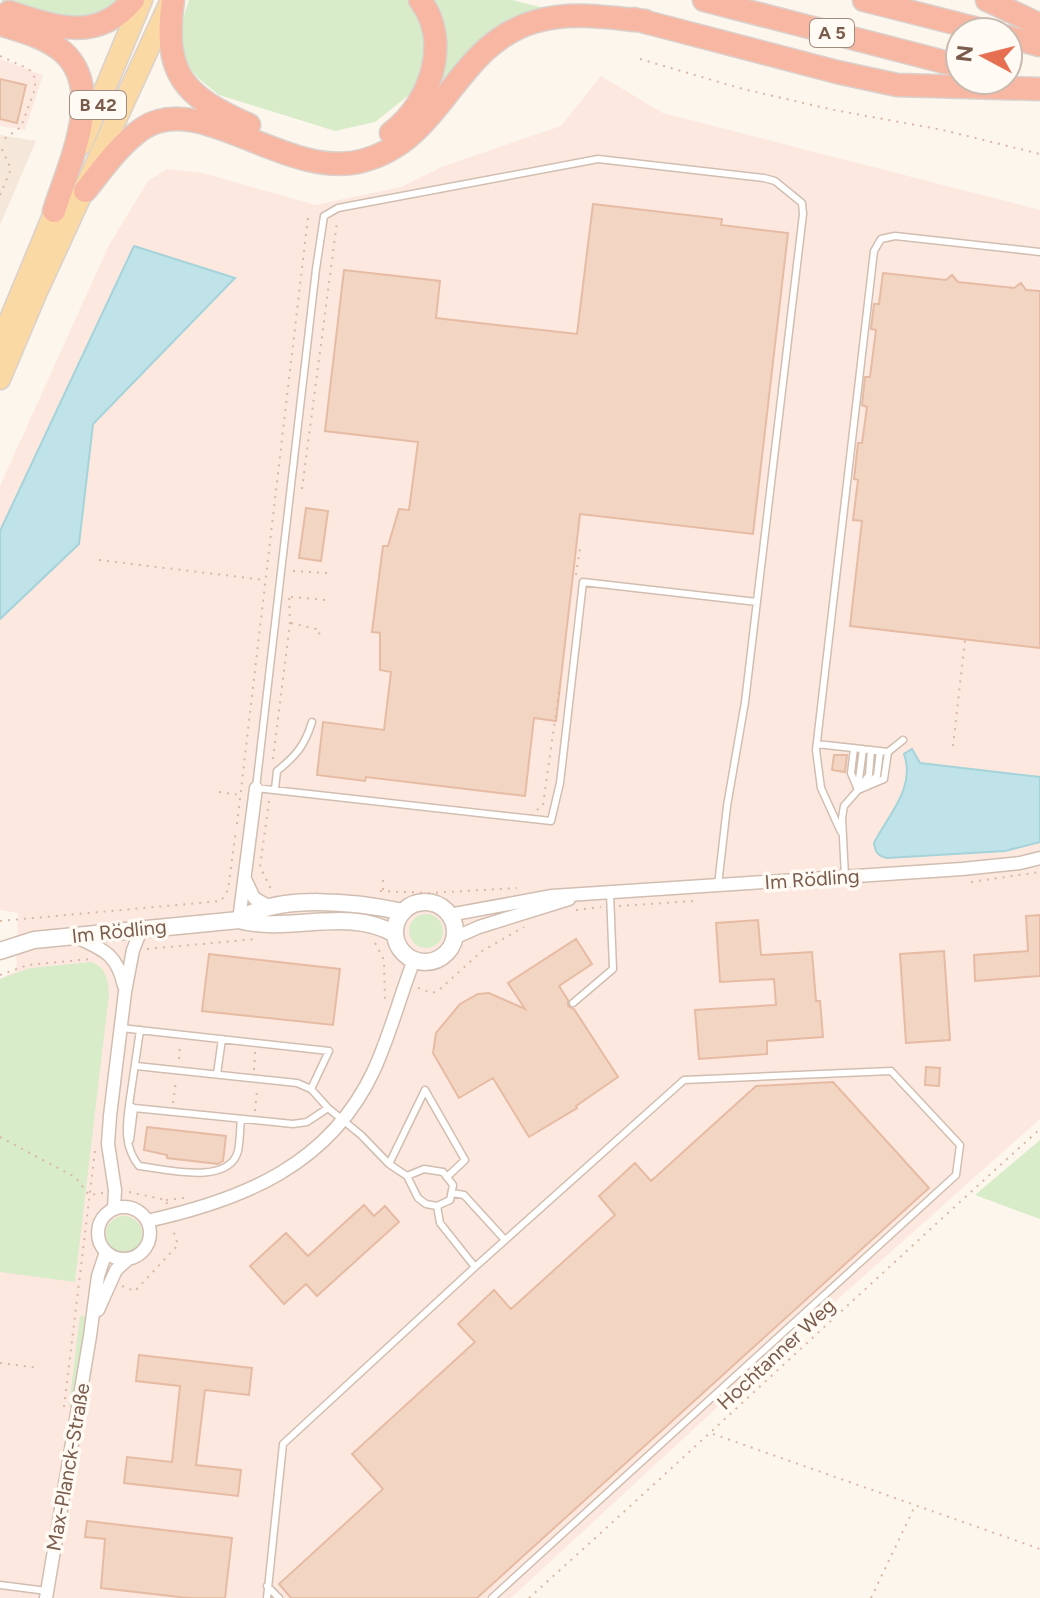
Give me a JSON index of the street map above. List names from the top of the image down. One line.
{"streets":{"highway":["A 5"],"main road":["B 42"],"street":["Im Rödling","Max-Planck-Straße"],"path":["Hochtanner Weg"]},"north":"left"}
